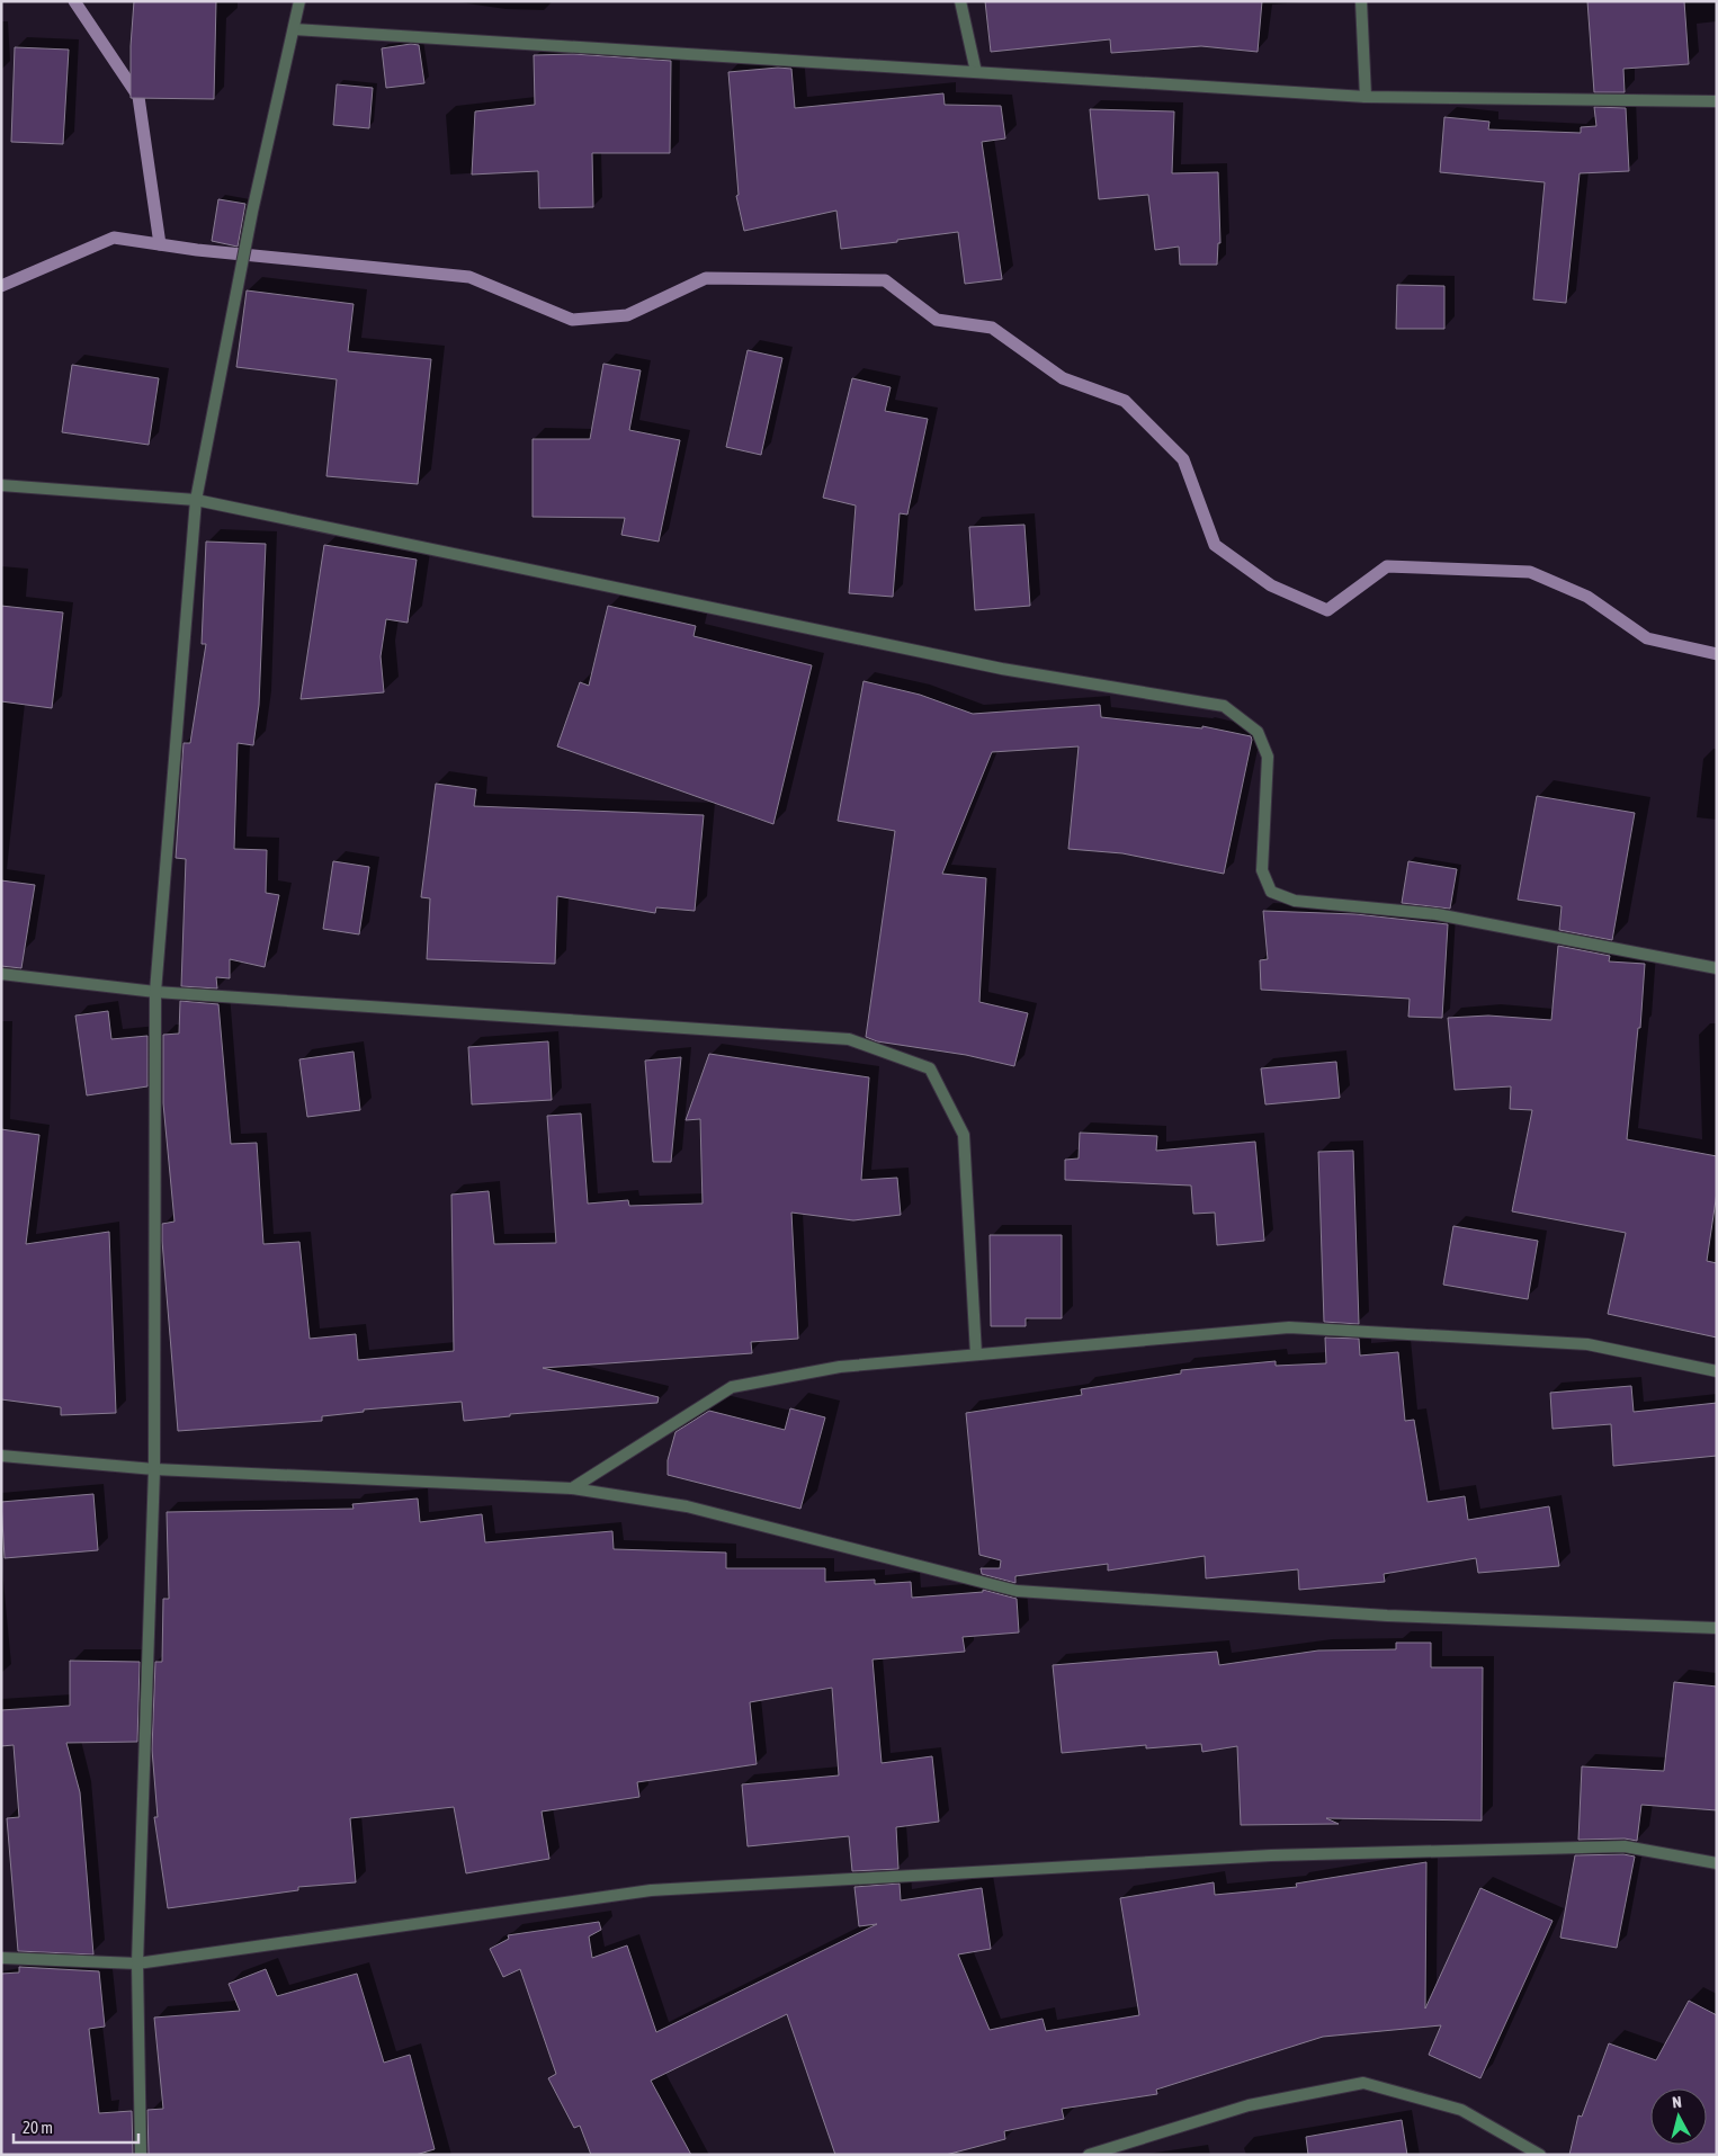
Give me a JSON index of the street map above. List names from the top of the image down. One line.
{"scale_bar":"20 m","north":"top"}
